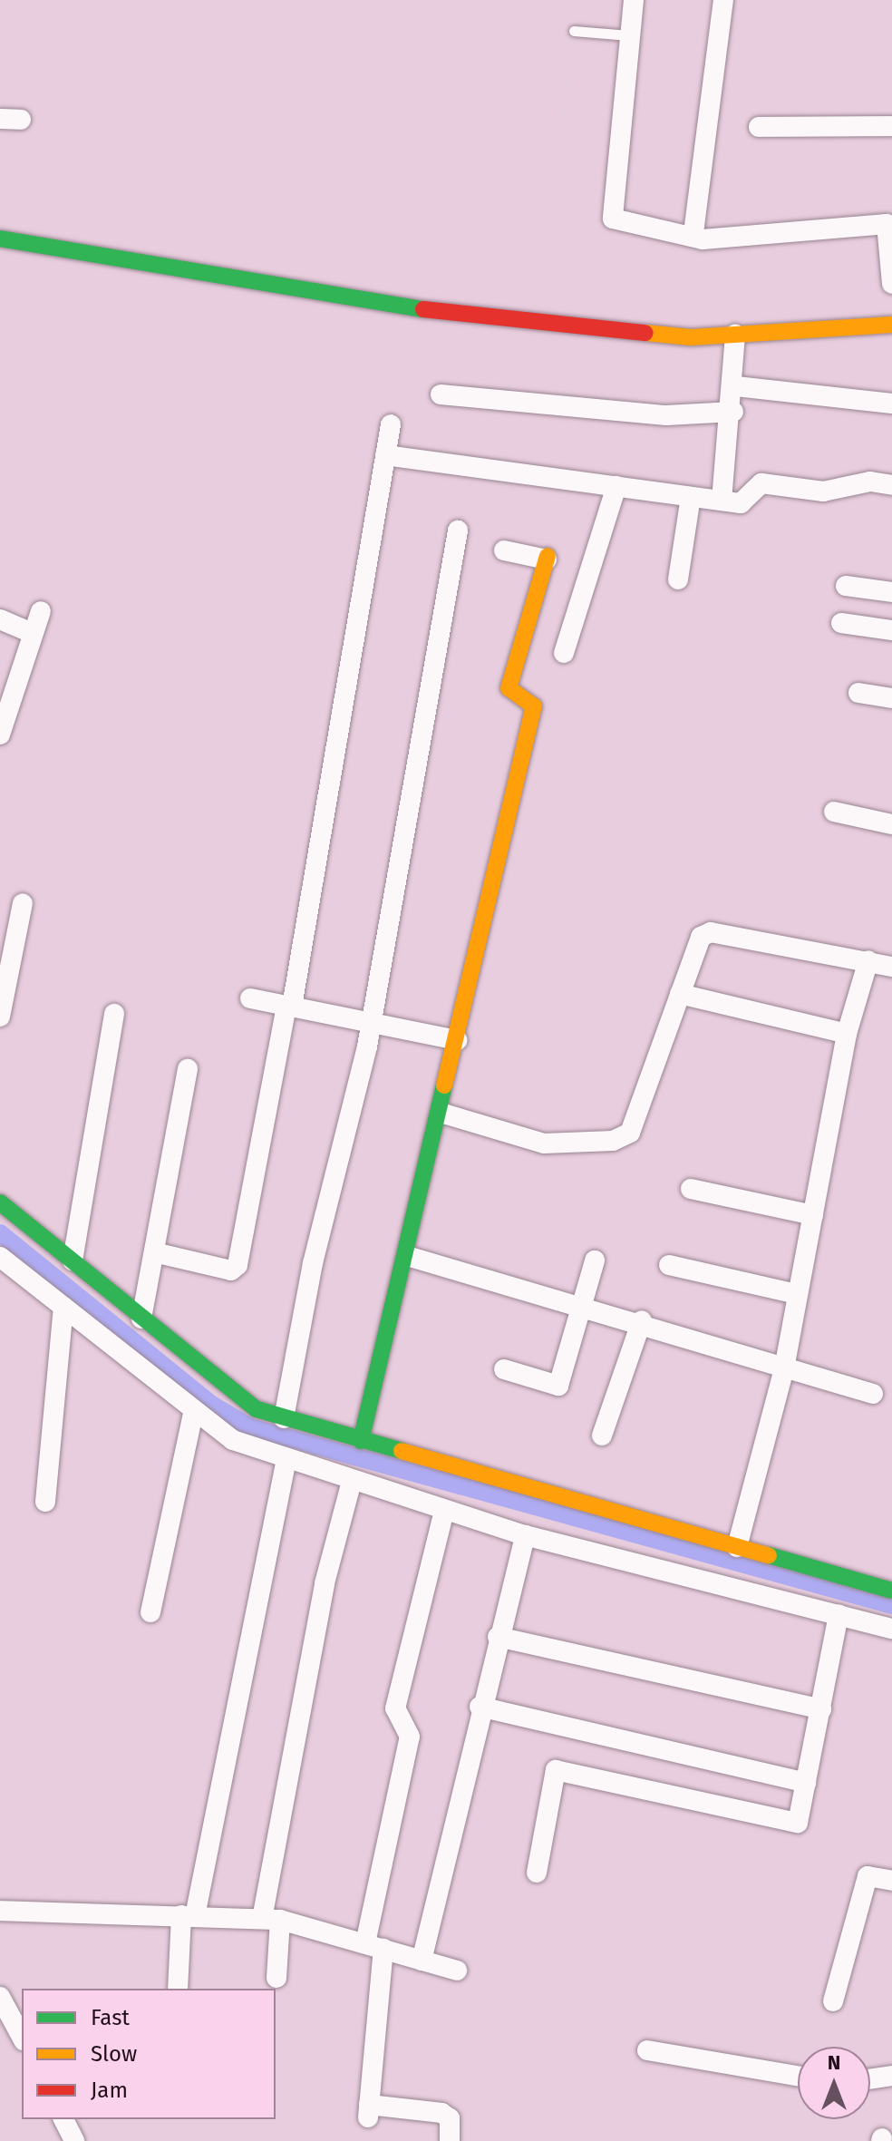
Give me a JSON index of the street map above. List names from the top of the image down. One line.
{"legend":["Fast","Slow","Jam"],"north":"top"}
